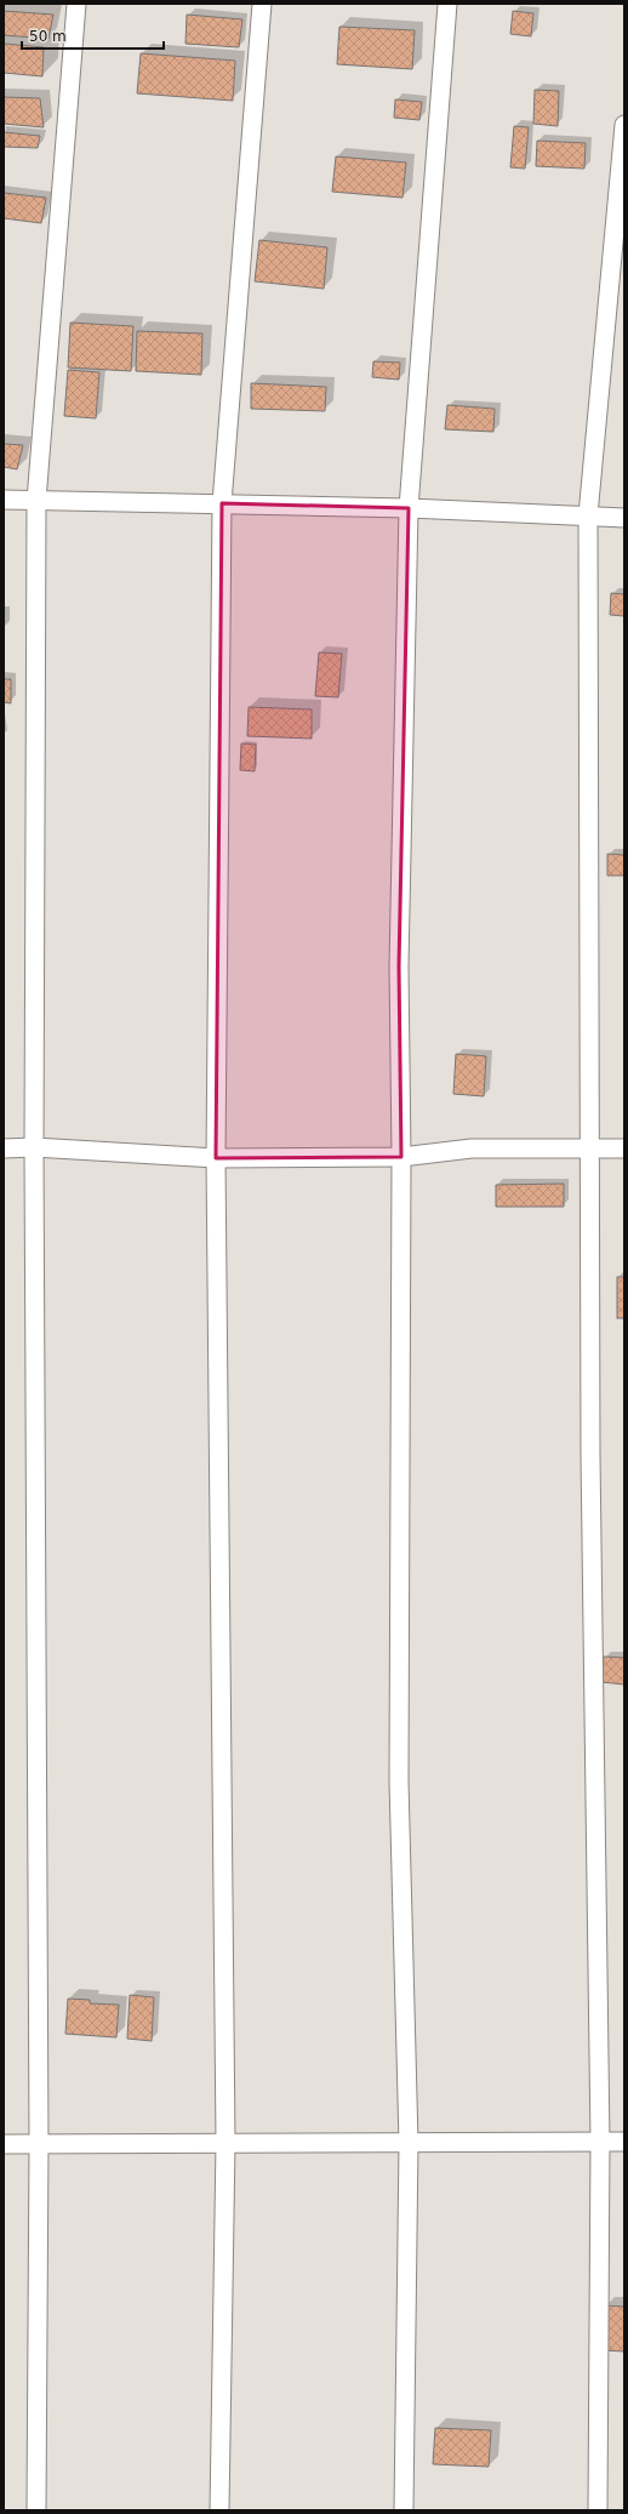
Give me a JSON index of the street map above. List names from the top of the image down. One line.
{"scale_bar":"50 m"}
